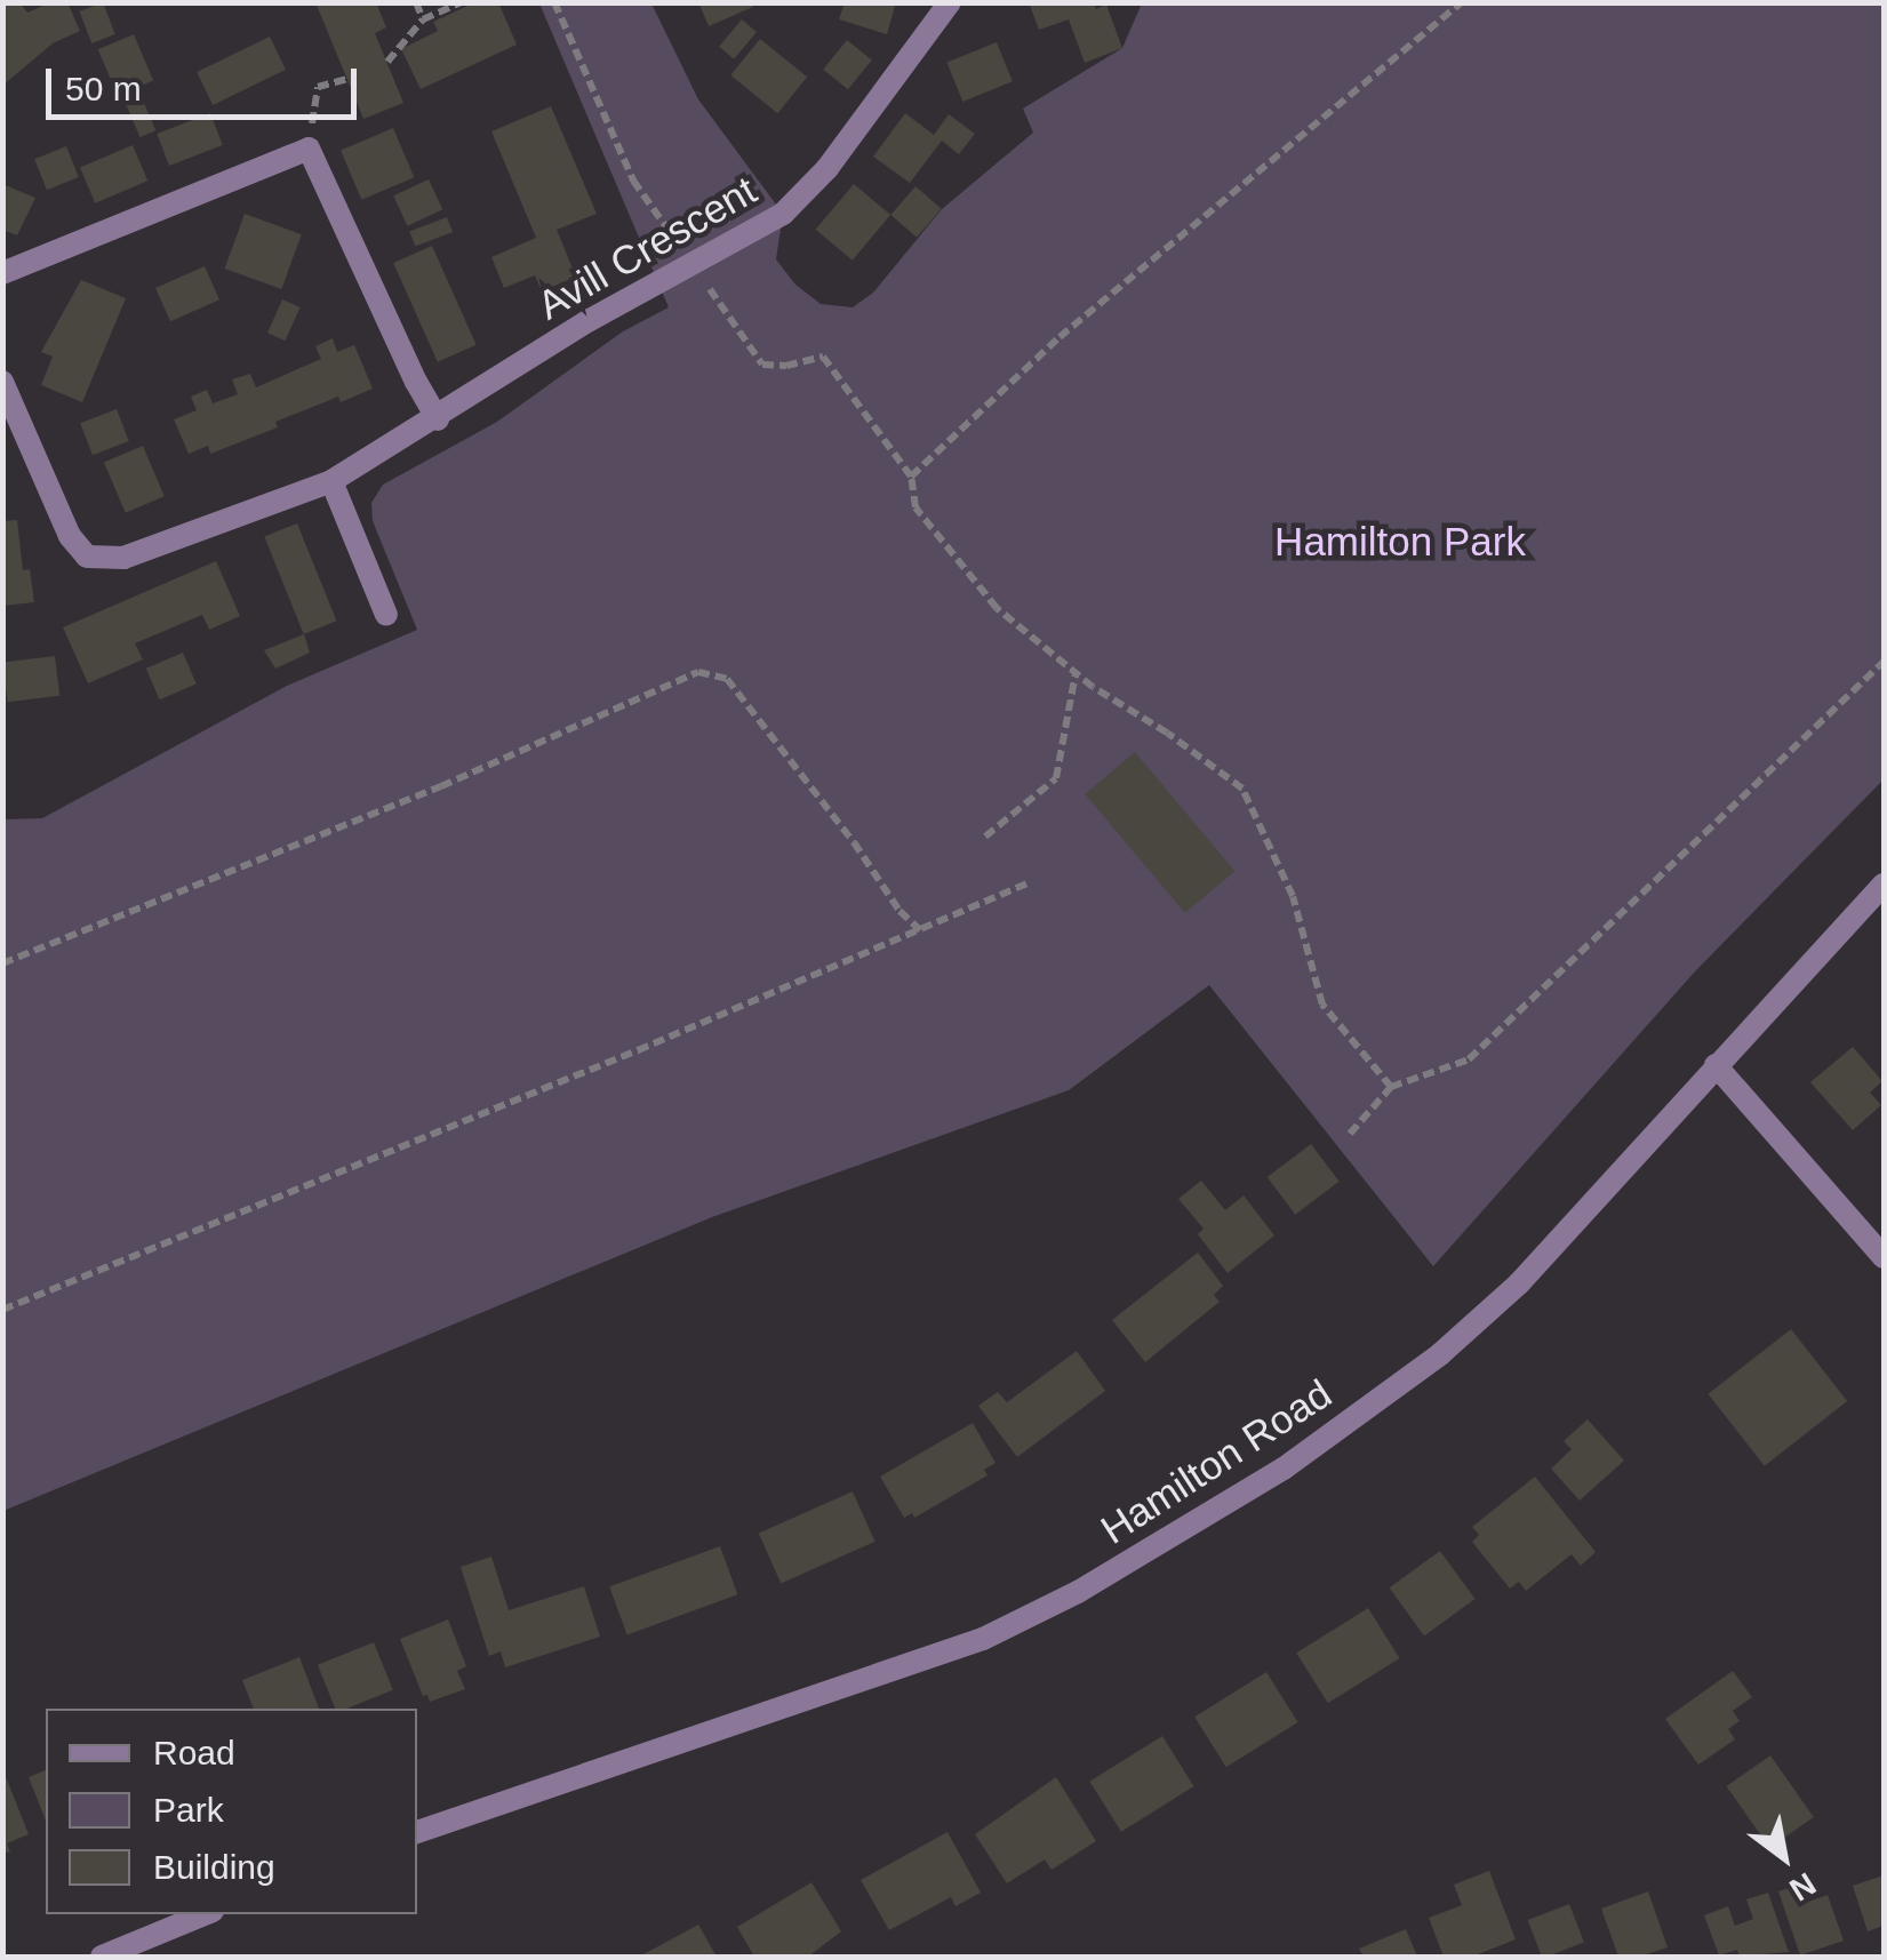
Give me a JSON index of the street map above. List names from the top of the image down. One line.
{"streets":{"street":["Avill Crescent","Hamilton Road"]},"parks":["Hamilton Park"],"legend":["Road","Park","Building"],"scale_bar":"50 m","north":"bottom right"}
